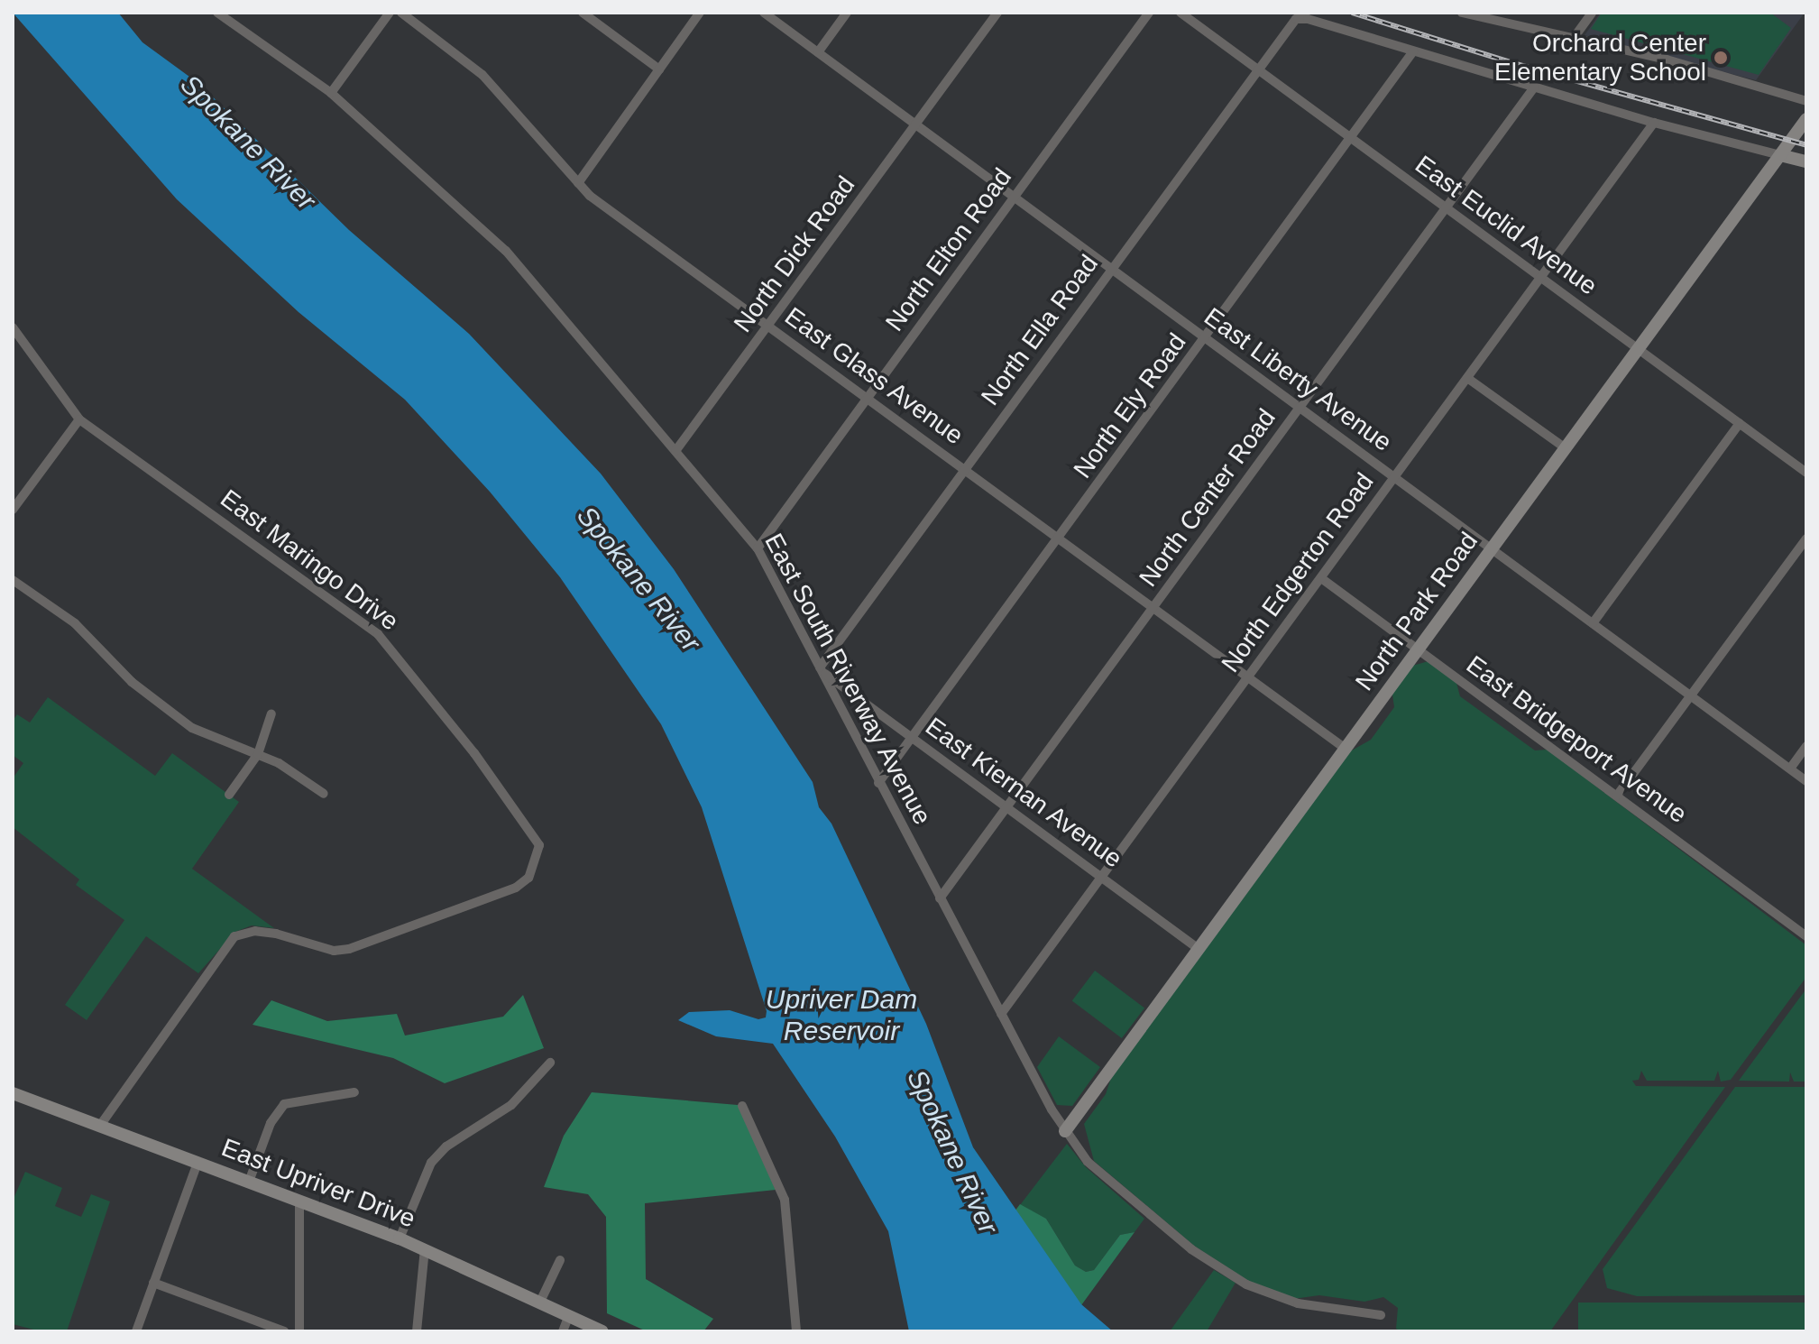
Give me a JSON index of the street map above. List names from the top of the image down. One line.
{"streets":{"street":["East Euclid Avenue","North Elton Road","North Dick Road","North Ella Road","East Glass Avenue","East Liberty Avenue","North Ely Road","North Center Road","East Maringo Drive","North Edgerton Road","North Park Road","East South Riverway Avenue","East Bridgeport Avenue","East Kiernan Avenue","East Upriver Drive"]},"crossings":[["East Euclid Avenue","North Ella Road"],["East Euclid Avenue","North Ely Road"],["East Euclid Avenue","North Center Road"],["East Euclid Avenue","North Edgerton Road"],["East Euclid Avenue","North Park Road"],["North Elton Road","East Glass Avenue"],["North Elton Road","East Liberty Avenue"],["North Elton Road","East South Riverway Avenue"],["North Dick Road","East Glass Avenue"],["North Dick Road","East Liberty Avenue"],["North Dick Road","East South Riverway Avenue"],["North Ella Road","East Glass Avenue"],["North Ella Road","East Liberty Avenue"],["North Ella Road","North Ely Road"],["North Ella Road","East South Riverway Avenue"],["North Ella Road","East Kiernan Avenue"],["East Glass Avenue","North Ely Road"],["East Glass Avenue","North Center Road"],["East Glass Avenue","North Edgerton Road"],["East Glass Avenue","North Park Road"],["East Liberty Avenue","North Ely Road"],["East Liberty Avenue","North Center Road"],["East Liberty Avenue","North Edgerton Road"],["East Liberty Avenue","North Park Road"],["North Ely Road","East South Riverway Avenue"],["North Ely Road","East Kiernan Avenue"],["North Center Road","East South Riverway Avenue"],["North Center Road","East Kiernan Avenue"],["East Maringo Drive","East Upriver Drive"],["North Edgerton Road","East South Riverway Avenue"],["North Edgerton Road","East Bridgeport Avenue"],["North Edgerton Road","East Kiernan Avenue"],["North Park Road","East South Riverway Avenue"],["North Park Road","East Bridgeport Avenue"],["North Park Road","East Kiernan Avenue"],["East South Riverway Avenue","East Kiernan Avenue"]],"water":["Spokane River","Upriver Dam Reservoir"],"places":["Orchard Center Elementary School"]}
